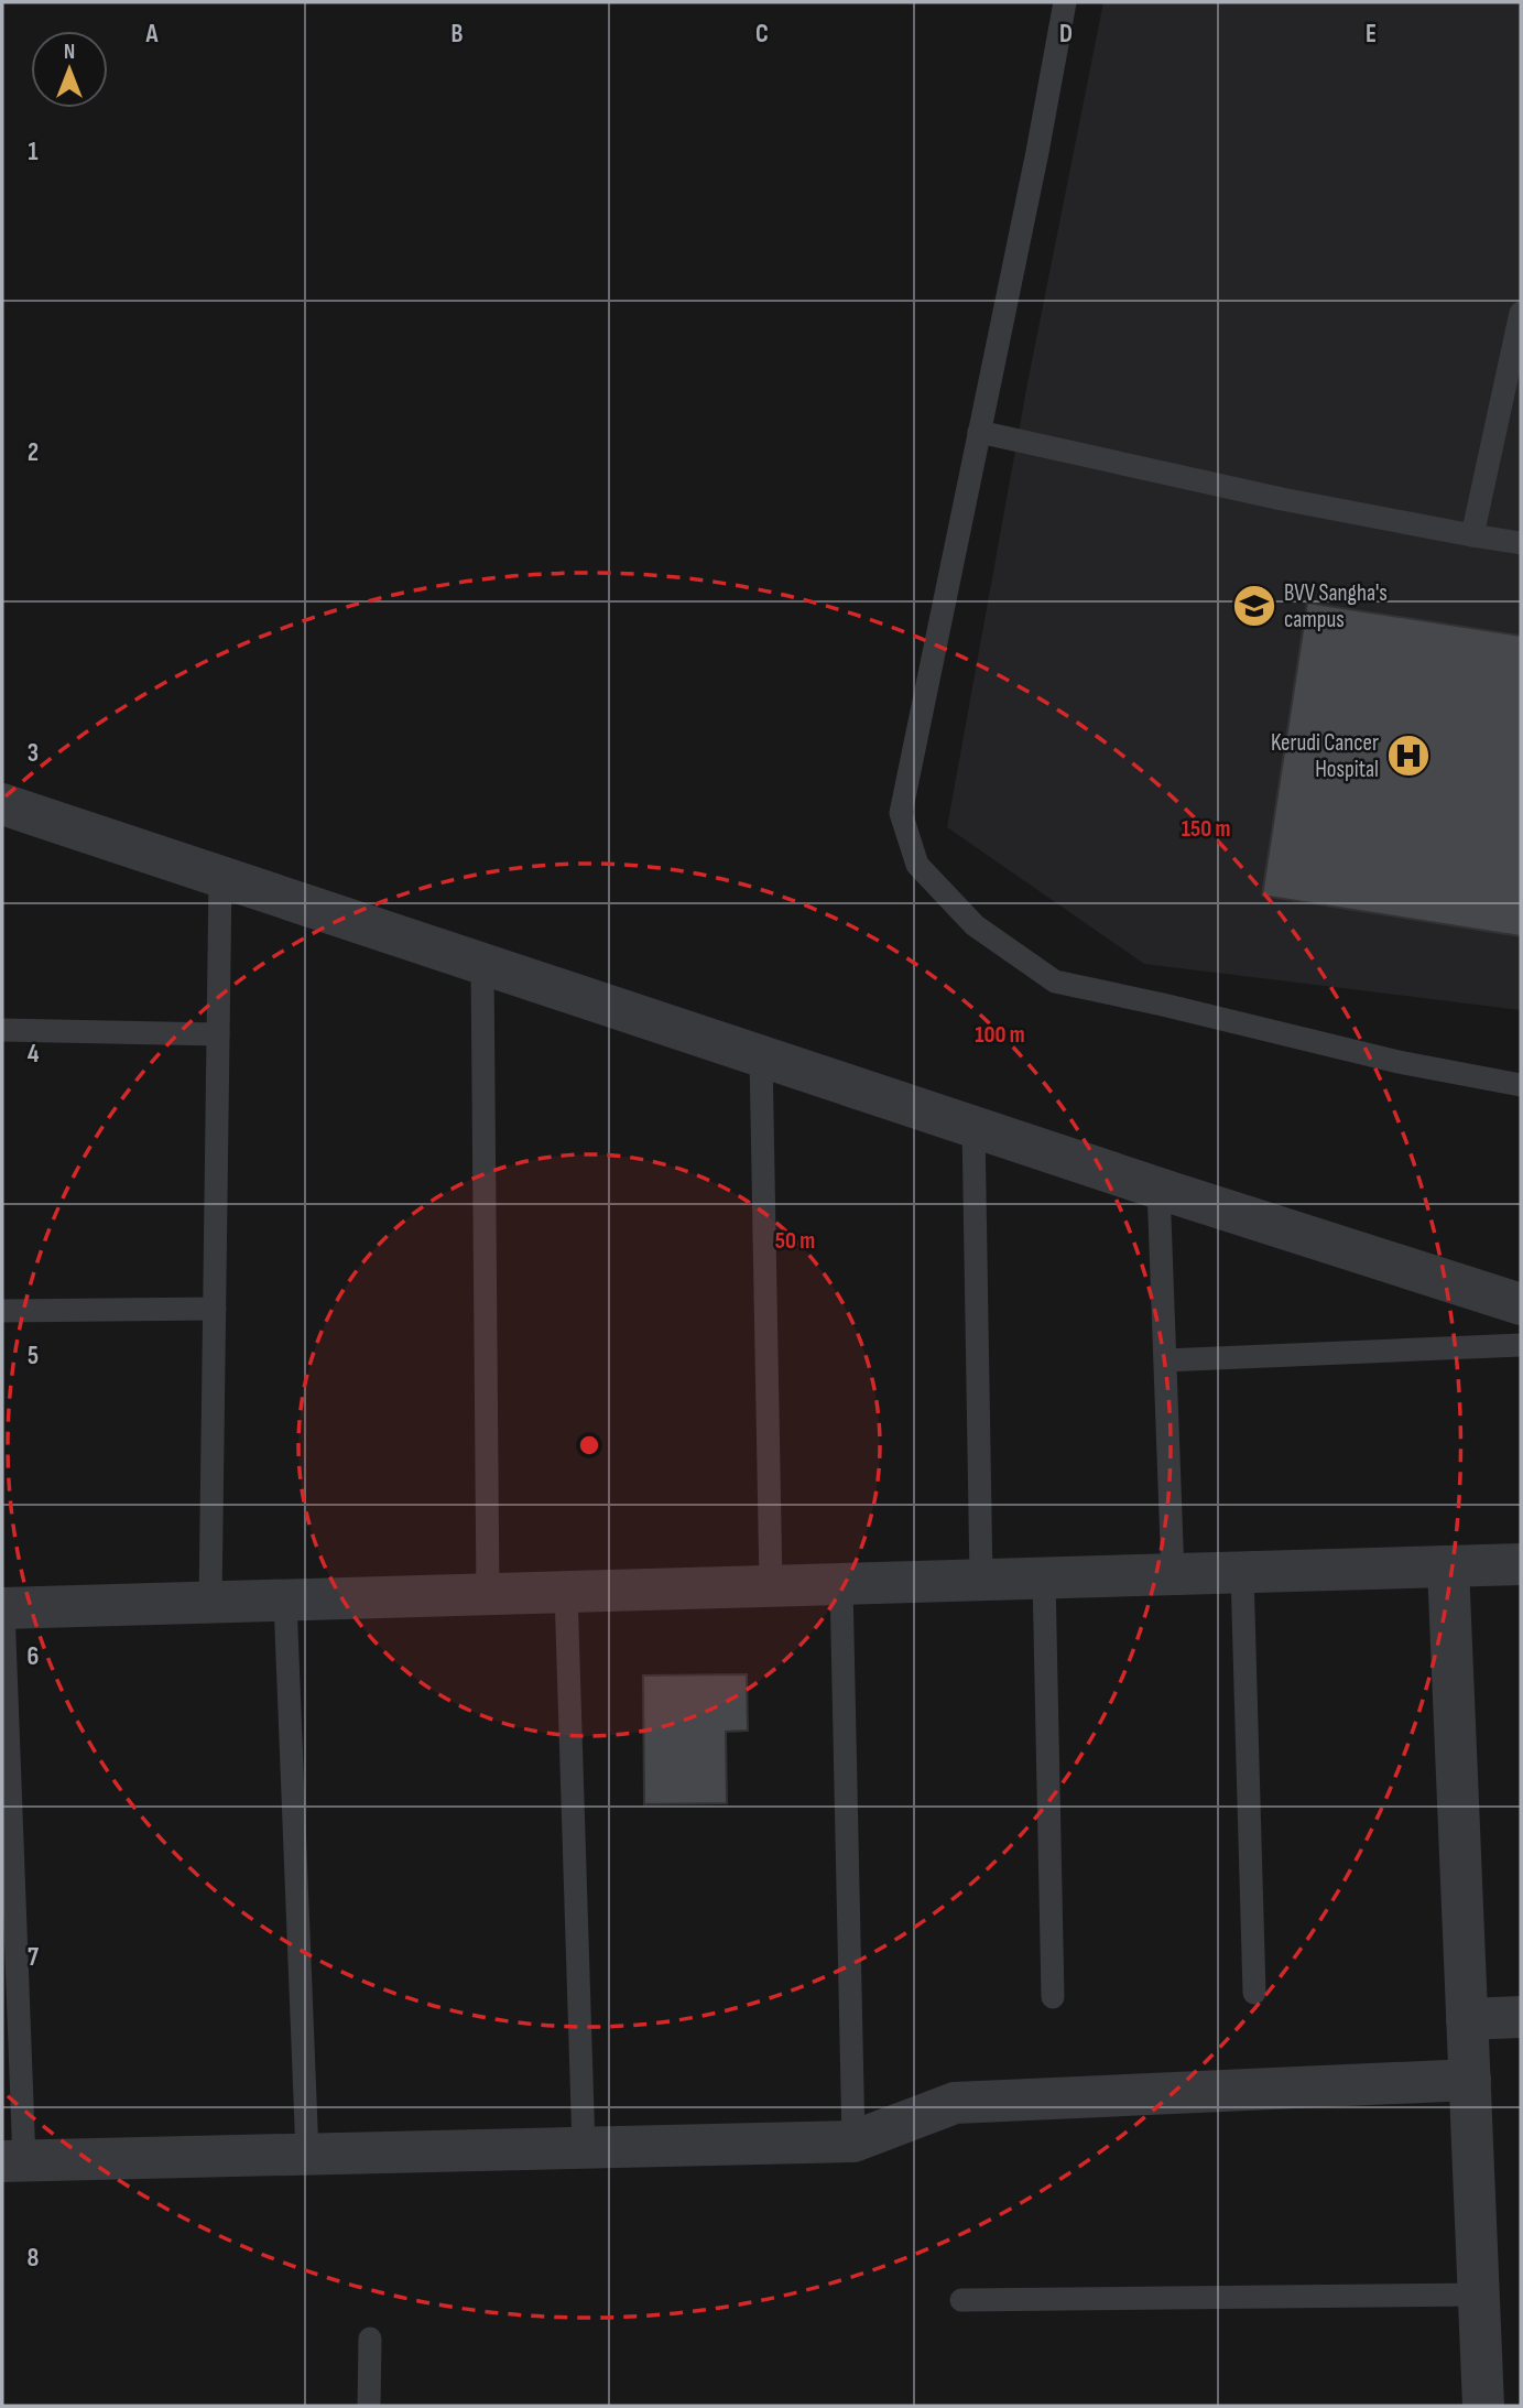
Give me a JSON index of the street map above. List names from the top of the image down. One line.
{"places":{"school or university":["BVV Sangha's campus"],"hospital":["Kerudi Cancer Hospital"]},"north":"top","grid":{"columns":["A","B","C","D","E"],"rows":["1","2","3","4","5","6","7","8"]},"rings":["150 m","100 m","50 m"]}
